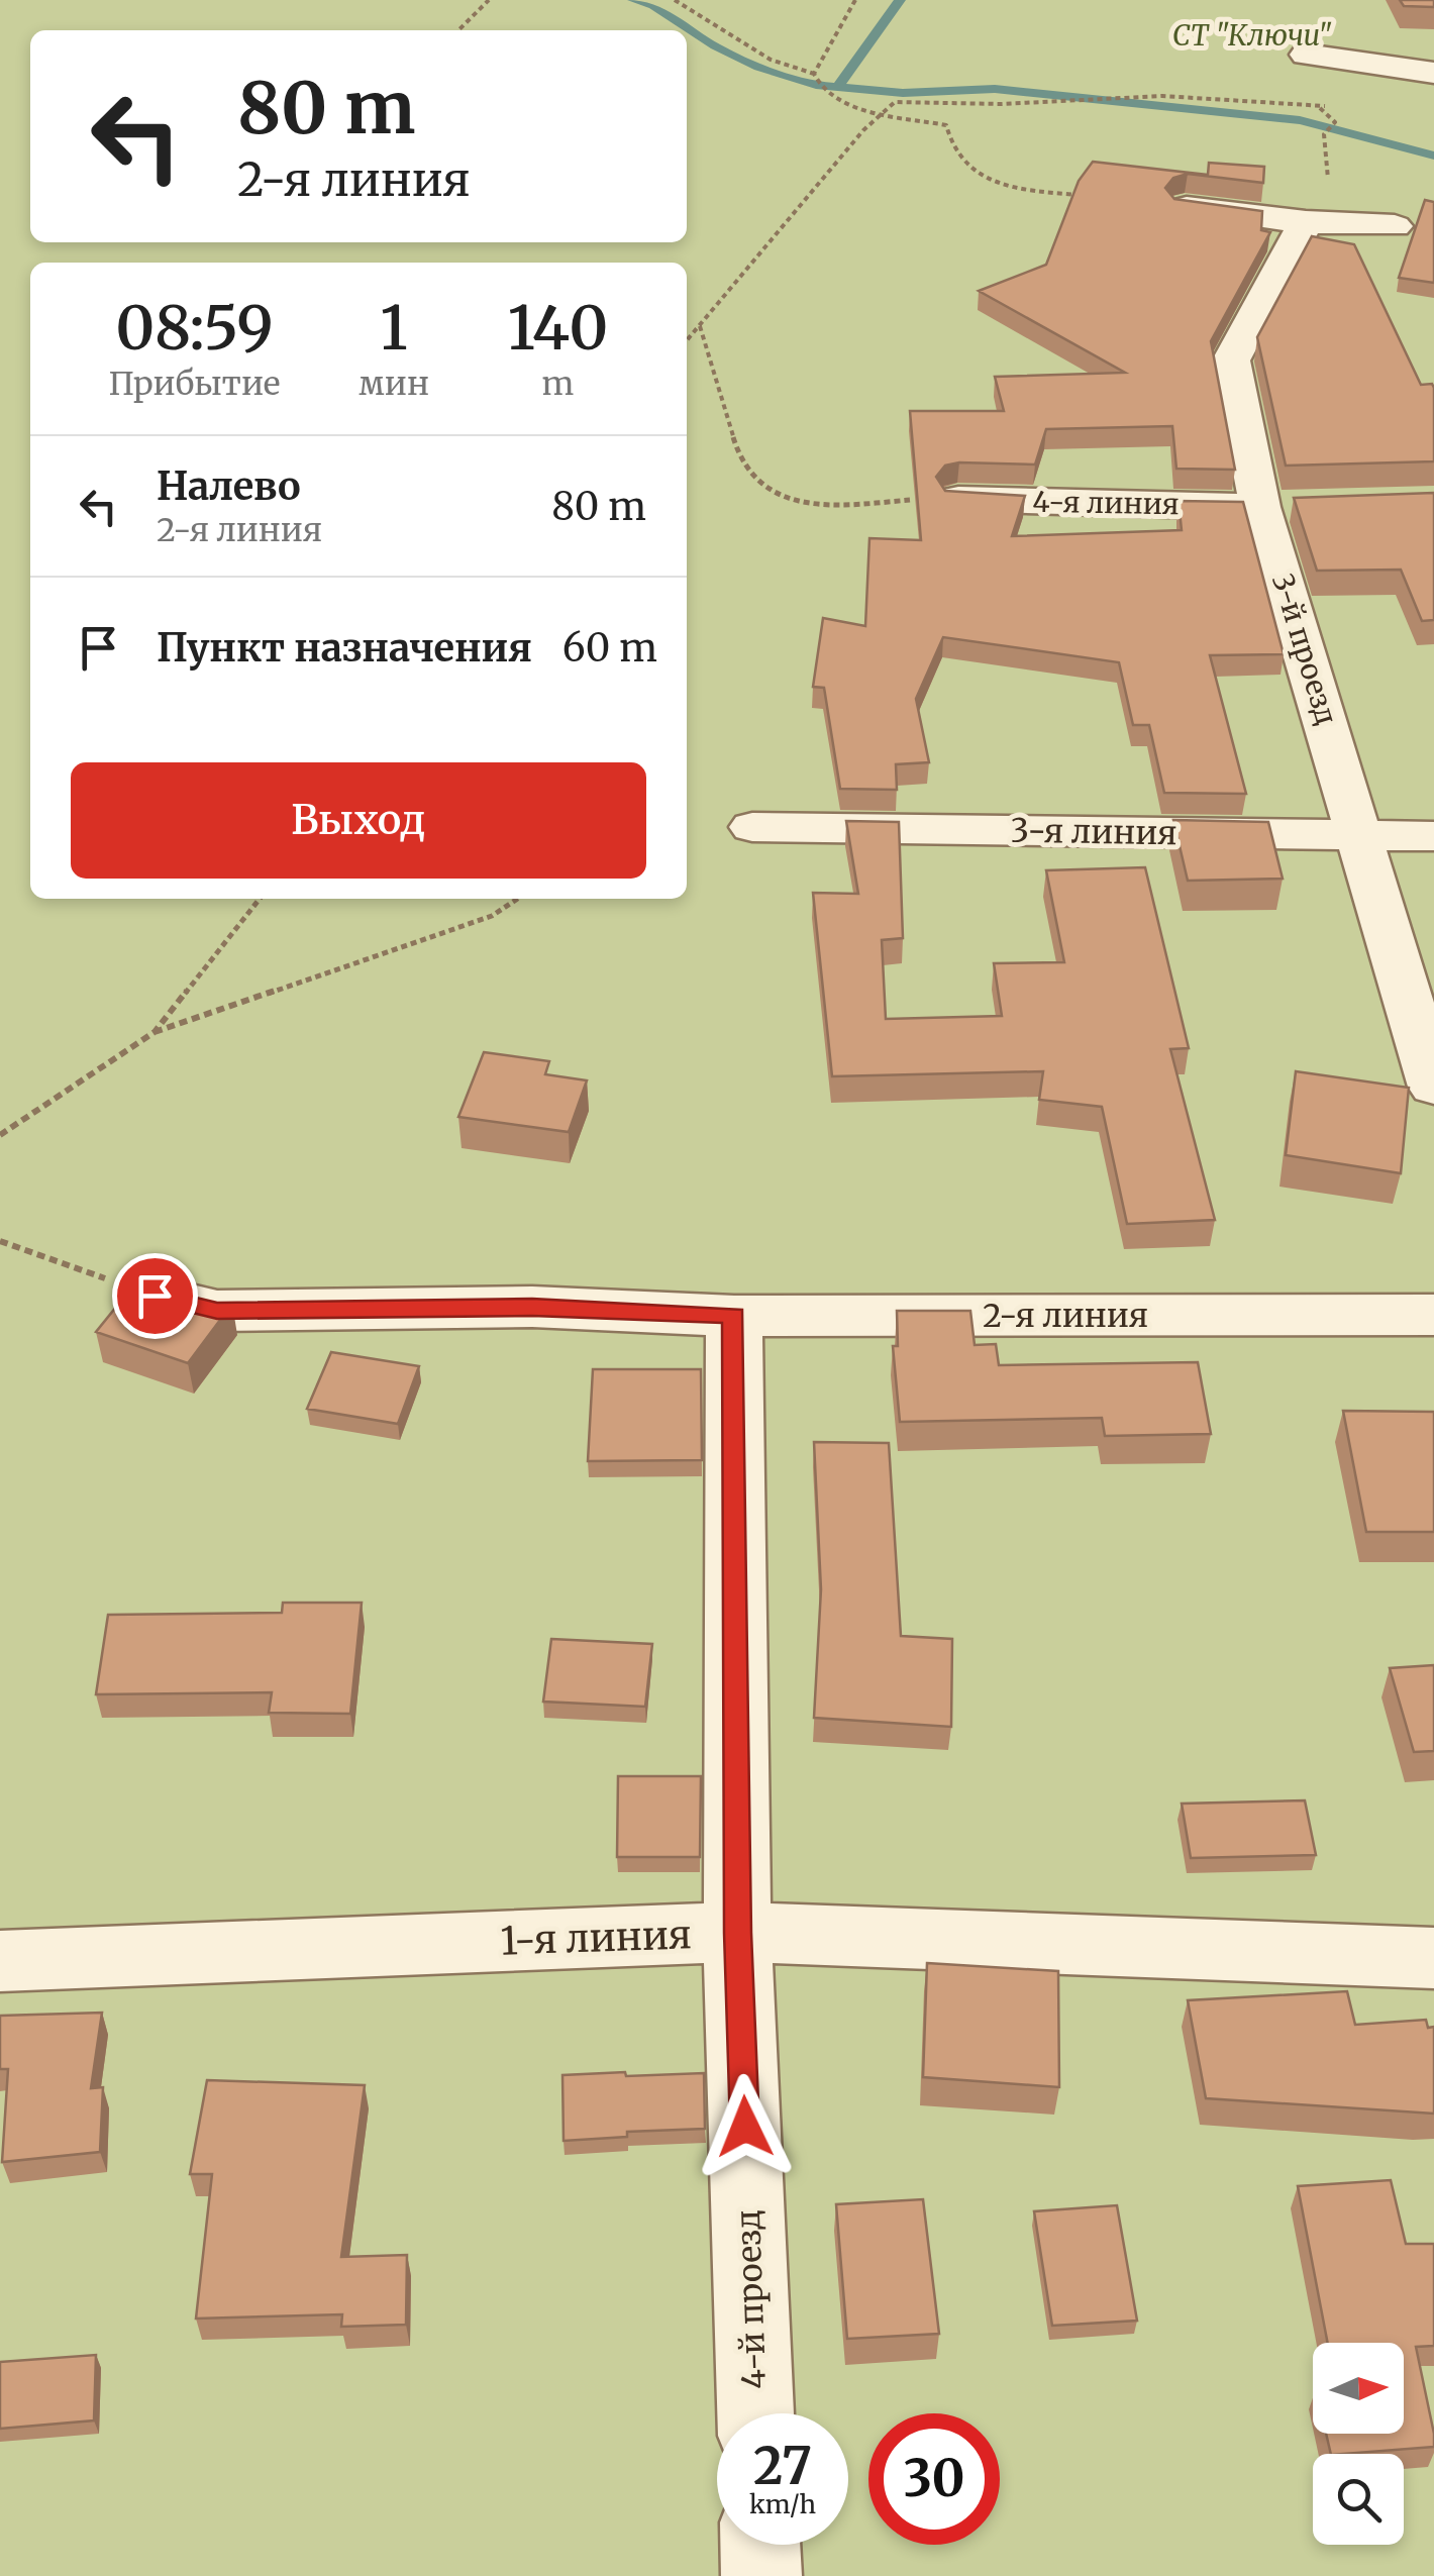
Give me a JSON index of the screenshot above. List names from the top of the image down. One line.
{"streets":{"street":["4-я линия","3-й проезд","3-я линия","2-я линия","1-я линия","4-й проезд"]},"crossings":[["4-я линия","3-й проезд"],["3-й проезд","3-я линия"],["2-я линия","4-й проезд"],["1-я линия","4-й проезд"]],"parks":["СТ \"Ключи\""],"north":"right","page":{"turn":["80 m","2-я линия"],"eta":["08:59","Прибытие","1","мин","140","m"],"list":[{"name":"Налево","note":"2-я линия","value":"80 m"},{"name":"Пункт назначения","value":"60 m"}],"buttons":"Выход","speed":"27 km/h","limit":"30"}}
